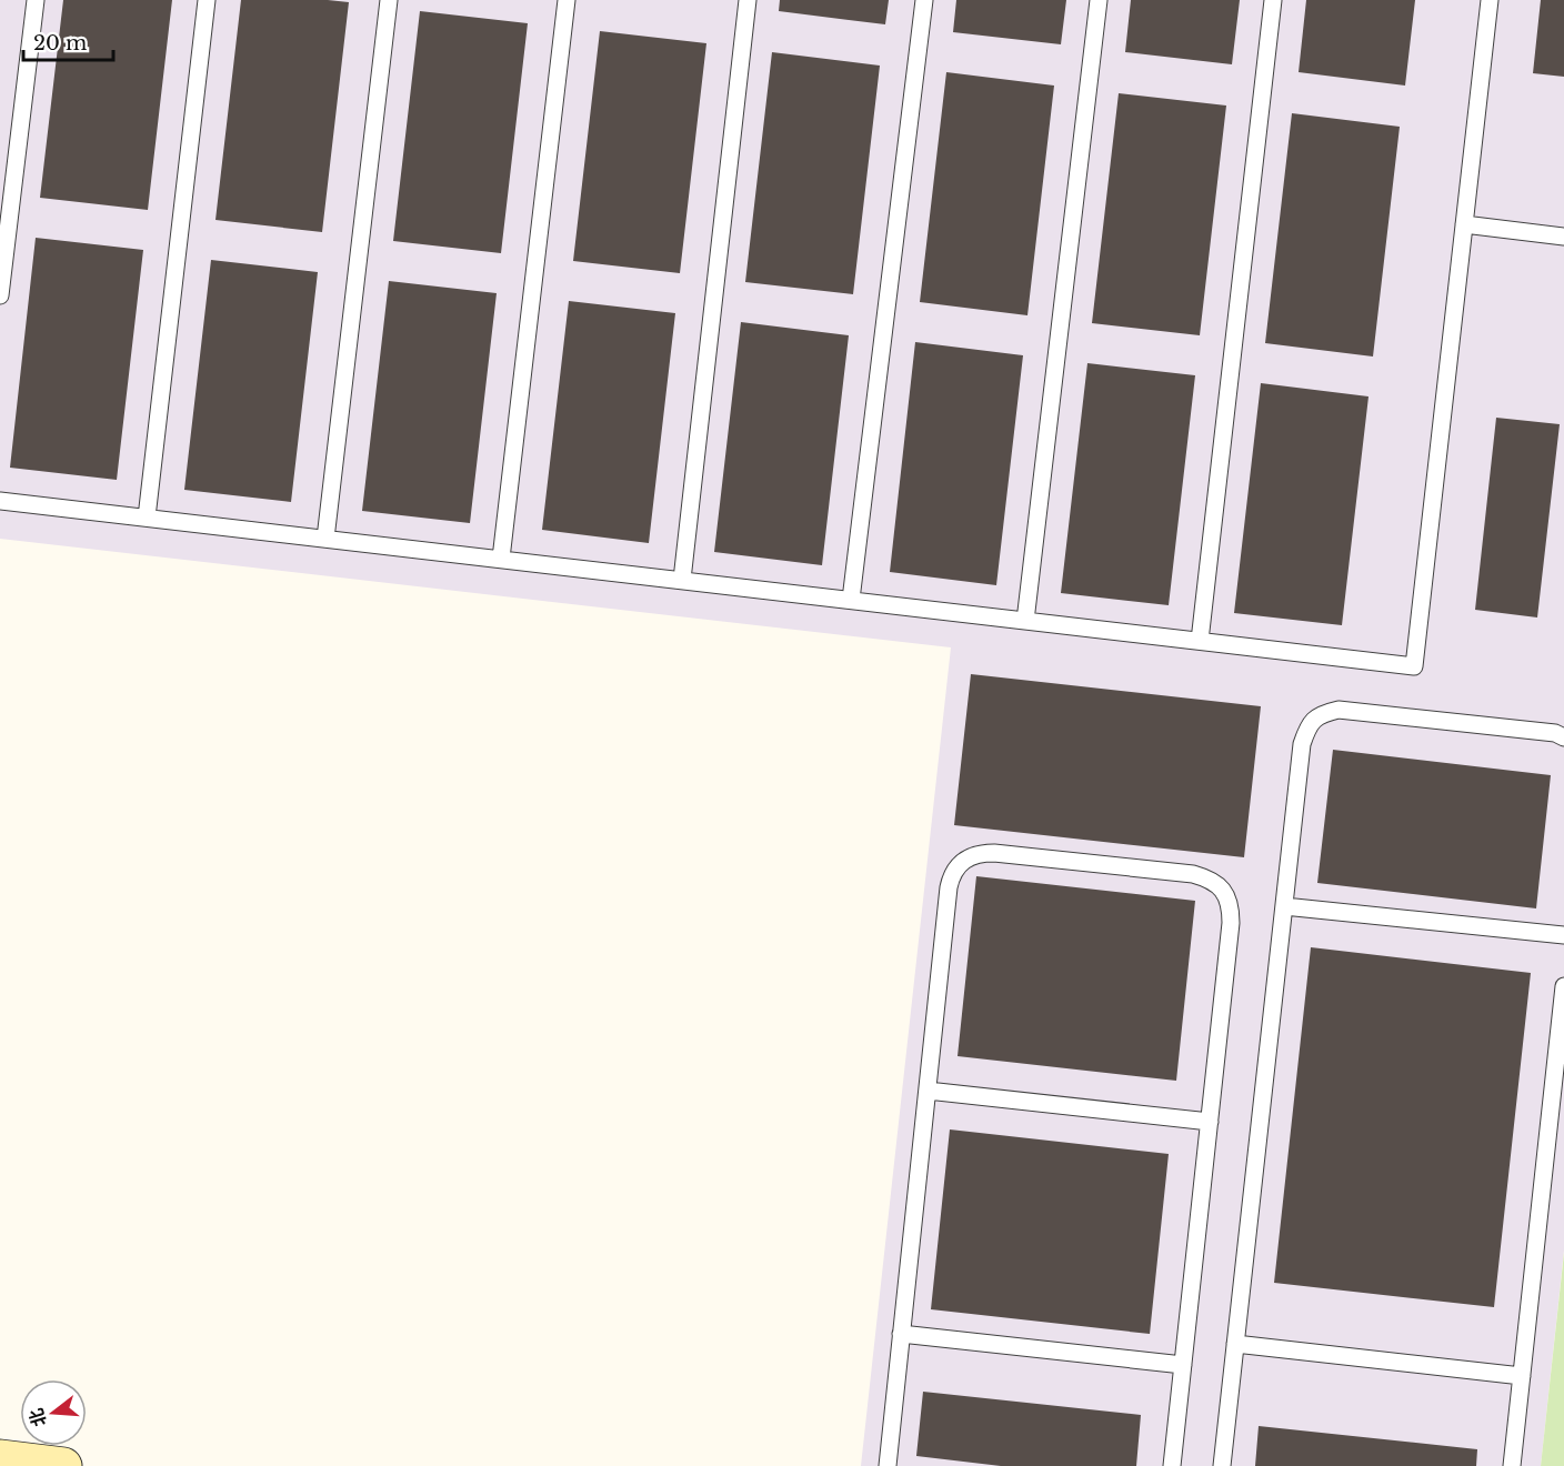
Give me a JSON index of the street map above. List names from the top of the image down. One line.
{"scale_bar":"20 m","north":"left"}
